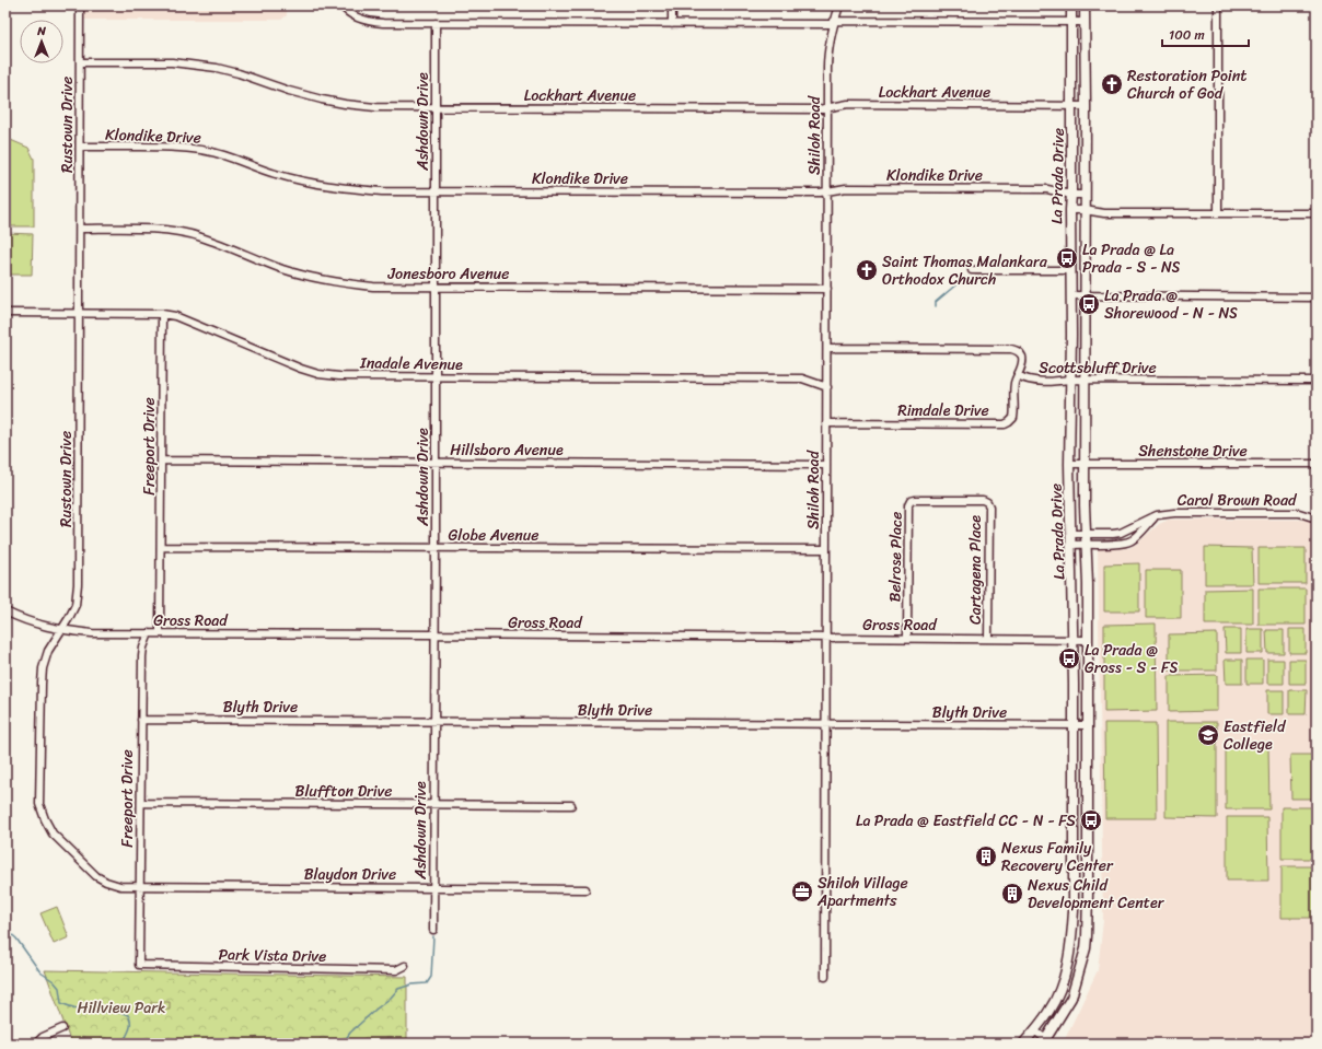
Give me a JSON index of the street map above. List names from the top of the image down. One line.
{"streets":{"main road":["La Prada Drive"],"street":["Lockhart Avenue","Ashdown Drive","Rustown Drive","Klondike Drive","Shiloh Road","Jonesboro Avenue","Inadale Avenue","Scottsbluff Drive","Rimdale Drive","Freeport Drive","Hillsboro Avenue","Shenstone Drive","Carol Brown Road","Globe Avenue","Belrose Place","Cartagena Place","Gross Road","Blyth Drive","Bluffton Drive","Blaydon Drive","Park Vista Drive"]},"crossings":[["Lockhart Avenue","Ashdown Drive"],["Lockhart Avenue","Rustown Drive"],["Lockhart Avenue","Shiloh Road"],["Lockhart Avenue","La Prada Drive"],["Ashdown Drive","Klondike Drive"],["Ashdown Drive","Jonesboro Avenue"],["Ashdown Drive","Inadale Avenue"],["Ashdown Drive","Hillsboro Avenue"],["Ashdown Drive","Globe Avenue"],["Ashdown Drive","Gross Road"],["Ashdown Drive","Blyth Drive"],["Ashdown Drive","Bluffton Drive"],["Ashdown Drive","Blaydon Drive"],["Rustown Drive","Klondike Drive"],["Rustown Drive","Jonesboro Avenue"],["Rustown Drive","Inadale Avenue"],["Rustown Drive","Freeport Drive"],["Rustown Drive","Gross Road"],["Rustown Drive","Blaydon Drive"],["Klondike Drive","Shiloh Road"],["Klondike Drive","La Prada Drive"],["Shiloh Road","Jonesboro Avenue"],["Shiloh Road","Inadale Avenue"],["Shiloh Road","Scottsbluff Drive"],["Shiloh Road","Rimdale Drive"],["Shiloh Road","Hillsboro Avenue"],["Shiloh Road","Globe Avenue"],["Shiloh Road","Gross Road"],["Shiloh Road","Blyth Drive"],["La Prada Drive","Scottsbluff Drive"],["La Prada Drive","Shenstone Drive"],["La Prada Drive","Carol Brown Road"],["La Prada Drive","Gross Road"],["La Prada Drive","Blyth Drive"],["Inadale Avenue","Freeport Drive"],["Scottsbluff Drive","Rimdale Drive"],["Freeport Drive","Hillsboro Avenue"],["Freeport Drive","Globe Avenue"],["Freeport Drive","Gross Road"],["Freeport Drive","Blyth Drive"],["Freeport Drive","Bluffton Drive"],["Freeport Drive","Blaydon Drive"],["Freeport Drive","Park Vista Drive"],["Belrose Place","Cartagena Place"],["Belrose Place","Gross Road"],["Cartagena Place","Gross Road"]],"parks":["Hillview Park"],"places":{"church":["Restoration Point Church of God","Saint Thomas Malankara Orthodox Church"],"bus stop":["La Prada @ La Prada - S - NS","La Prada @ Shorewood - N - NS","La Prada @ Gross - S - FS","La Prada @ Eastfield CC - N - FS"],"school or university":["Eastfield College"],"building":["Nexus Family Recovery Center","Nexus Child Development Center"],"office":["Shiloh Village Apartments"]},"scale_bar":"100 m","north":"top"}
